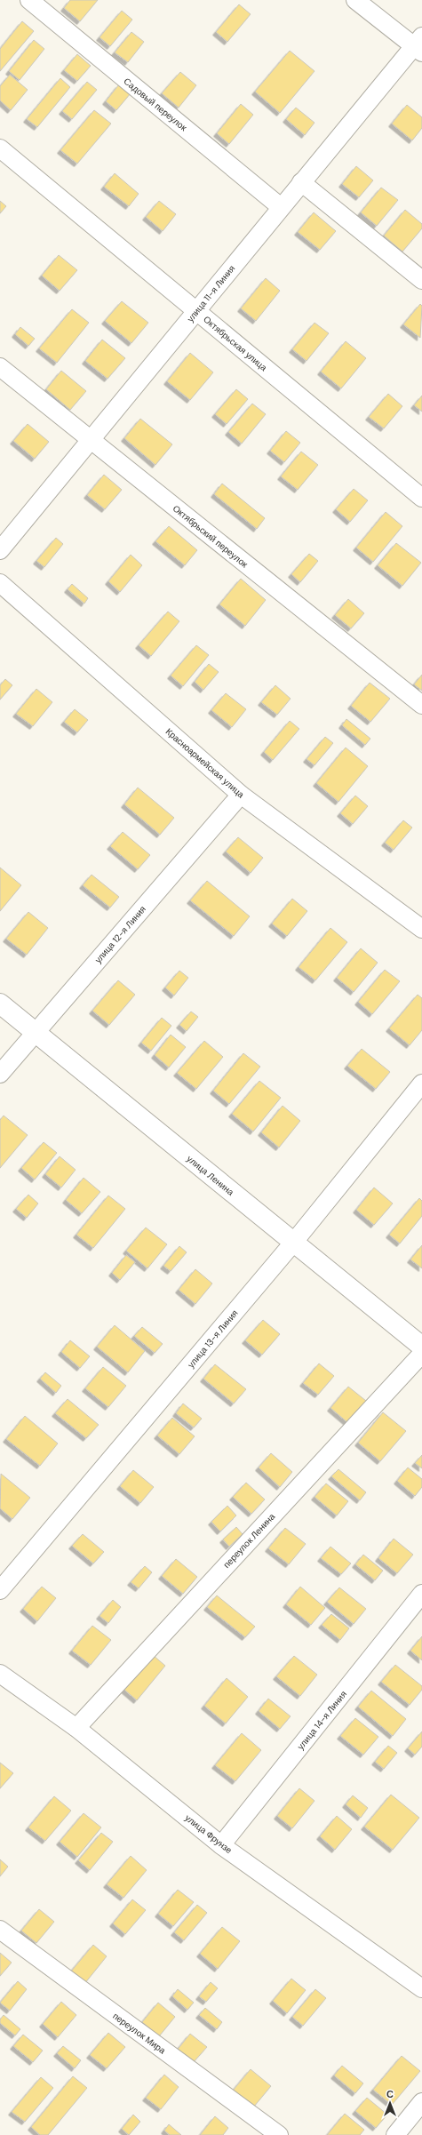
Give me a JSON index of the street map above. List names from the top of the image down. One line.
{"streets":{"main road":["улица Ленина"],"street":["Садовый переулок","улица 11-я Линия","Октябрьская улица","Октябрьский переулок","Красноармейская улица","улица 12-я Линия","улица 13-я Линия","переулок Ленина","улица 14-я Линия","улица Фрунзе","переулок Мира"]},"crossings":[["Садовый переулок","улица 11-я Линия"],["улица 11-я Линия","Октябрьская улица"],["улица 11-я Линия","Октябрьский переулок"],["Красноармейская улица","улица 12-я Линия"],["улица 12-я Линия","улица Ленина"],["улица Ленина","улица 13-я Линия"],["переулок Ленина","улица Фрунзе"],["улица 14-я Линия","улица Фрунзе"]],"north":"top"}
